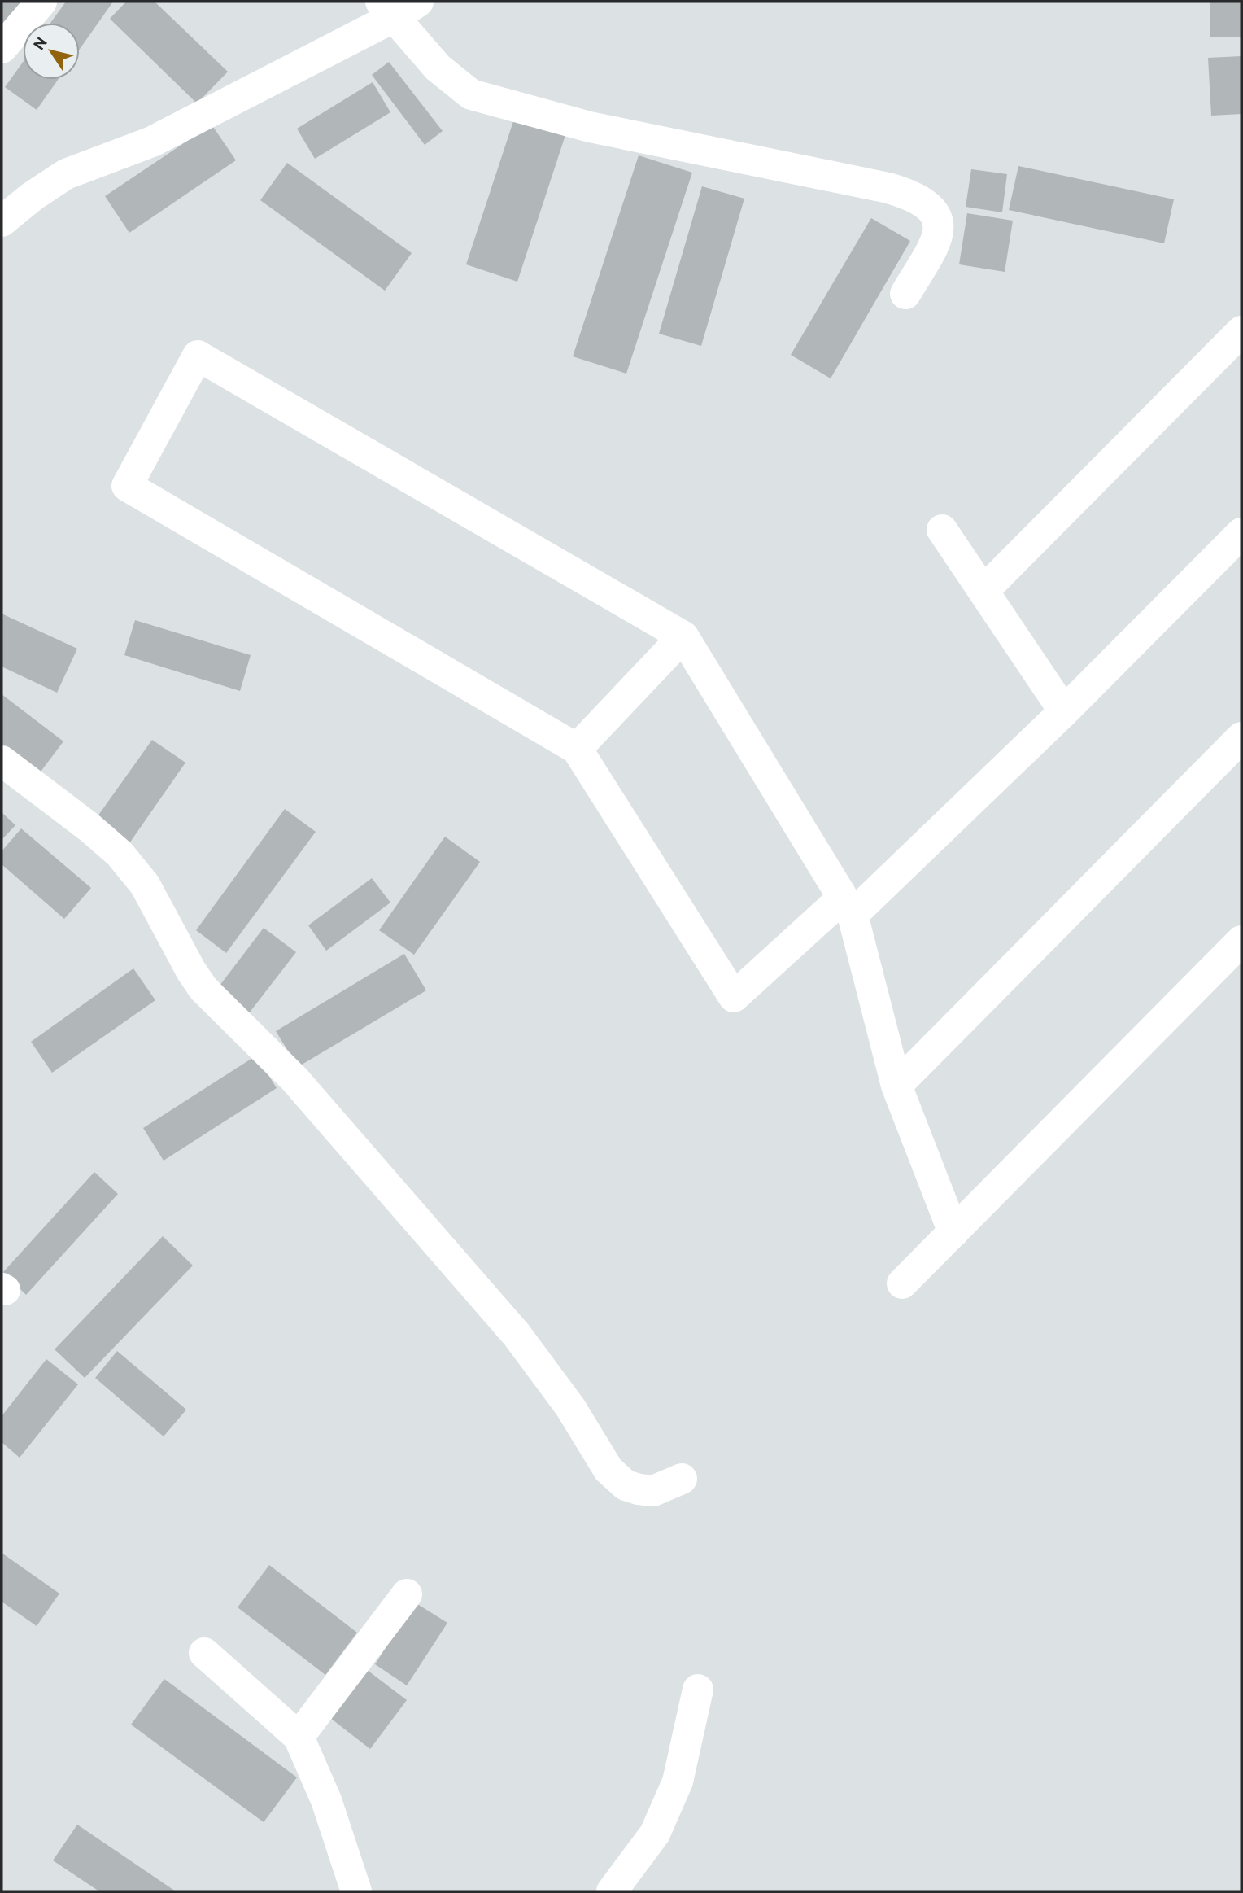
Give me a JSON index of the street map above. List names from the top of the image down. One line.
{"north":"top left"}
